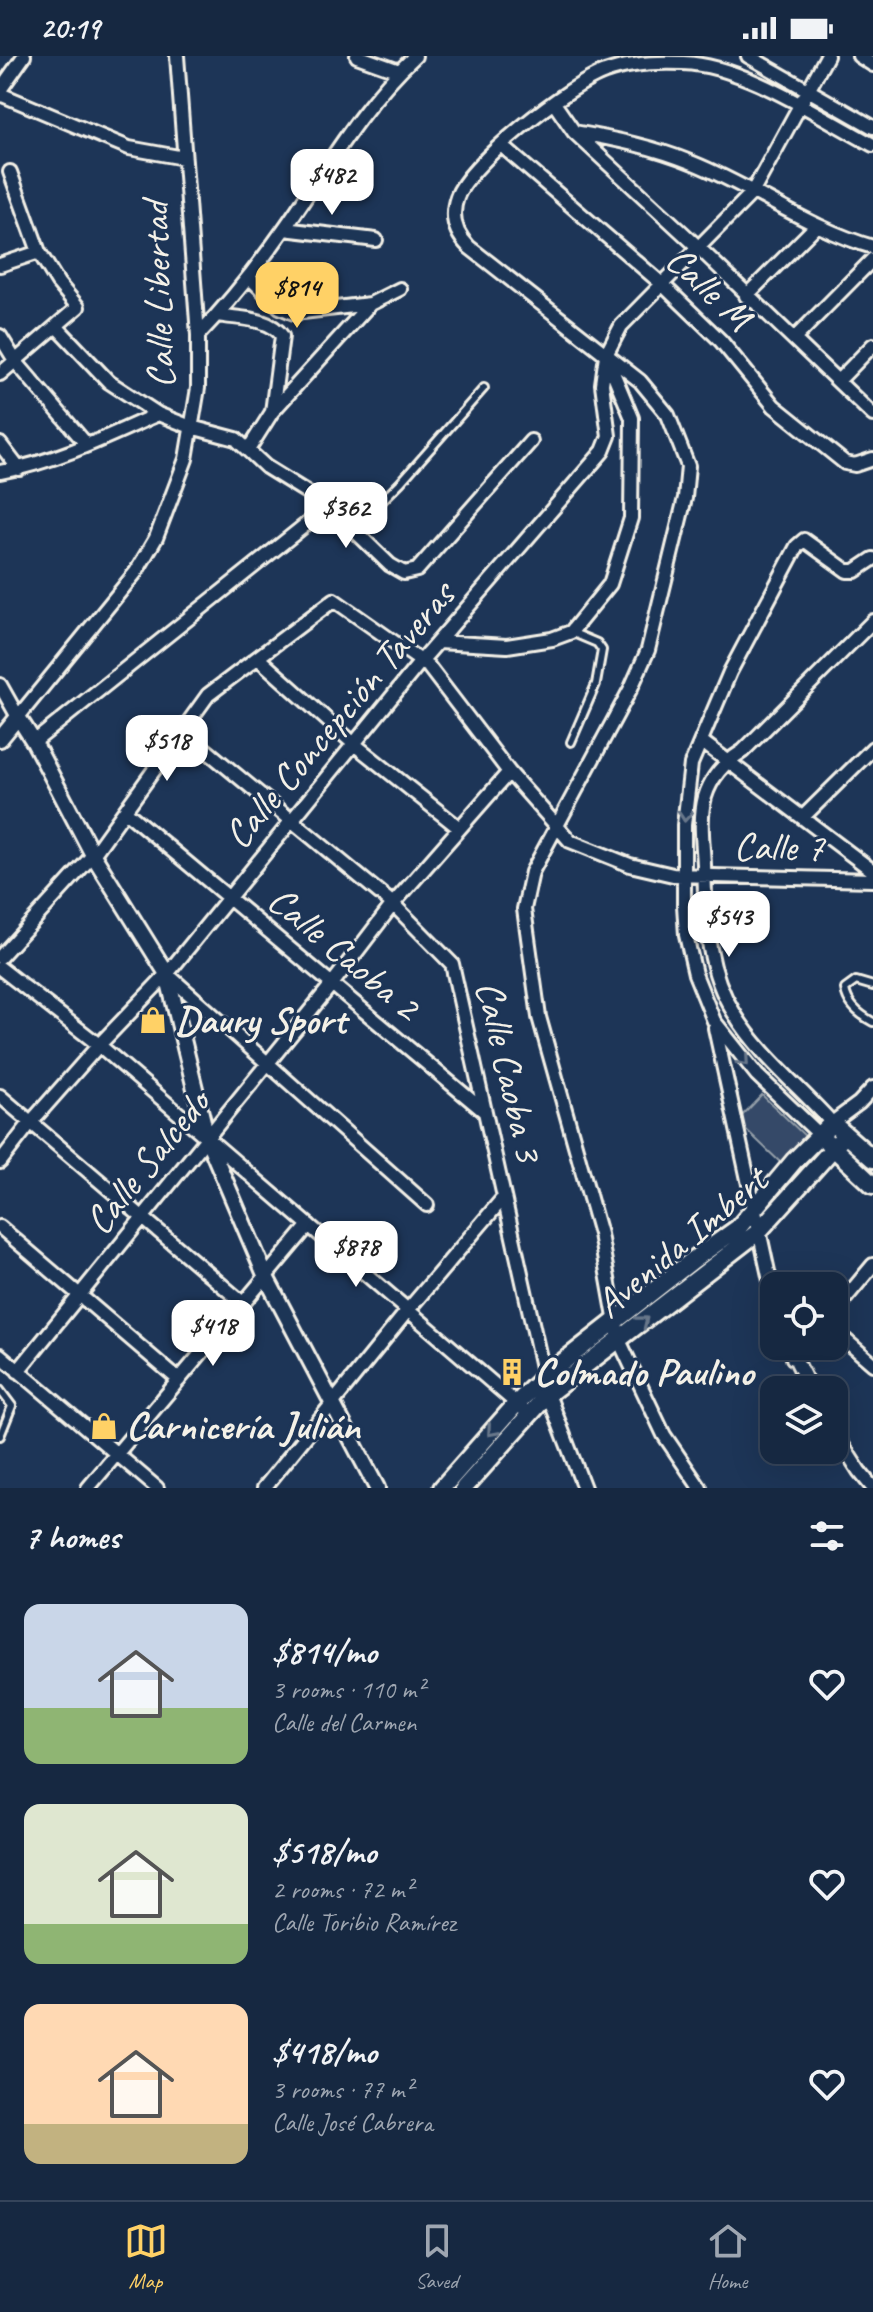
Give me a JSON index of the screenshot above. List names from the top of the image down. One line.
{"streets":{"main road":["Avenida Imbert"],"street":["Calle M","Calle Libertad","Calle Concepción Taveras","Calle 7","Calle Caoba 2","Calle Caoba 3","Calle Salcedo"]},"crossings":[["Calle M","Calle Concepción Taveras"],["Calle Concepción Taveras","Calle 7"],["Calle Concepción Taveras","Calle Caoba 2"],["Calle Concepción Taveras","Calle Caoba 3"],["Calle 7","Calle Salcedo"],["Calle Caoba 2","Calle Caoba 3"],["Calle Caoba 2","Calle Salcedo"],["Calle Caoba 3","Calle Salcedo"],["Calle Caoba 3","Avenida Imbert"]],"places":{"shop":["Daury Sport","Carnicería Julián"],"building":["Colmado Paulino"]},"page":{"status":"20:19","price":["$482","$814","$362","$518","$543","$878","$418"],"heading":"7 homes","list":[{"name":"$814/mo","note":"3 rooms · 110 m² · Calle del Carmen"},{"name":"$518/mo","note":"2 rooms · 72 m² · Calle Toribio Ramírez"},{"name":"$418/mo","note":"3 rooms · 77 m² · Calle José Cabrera"}],"tabs":["Map","Saved","Home"]}}
